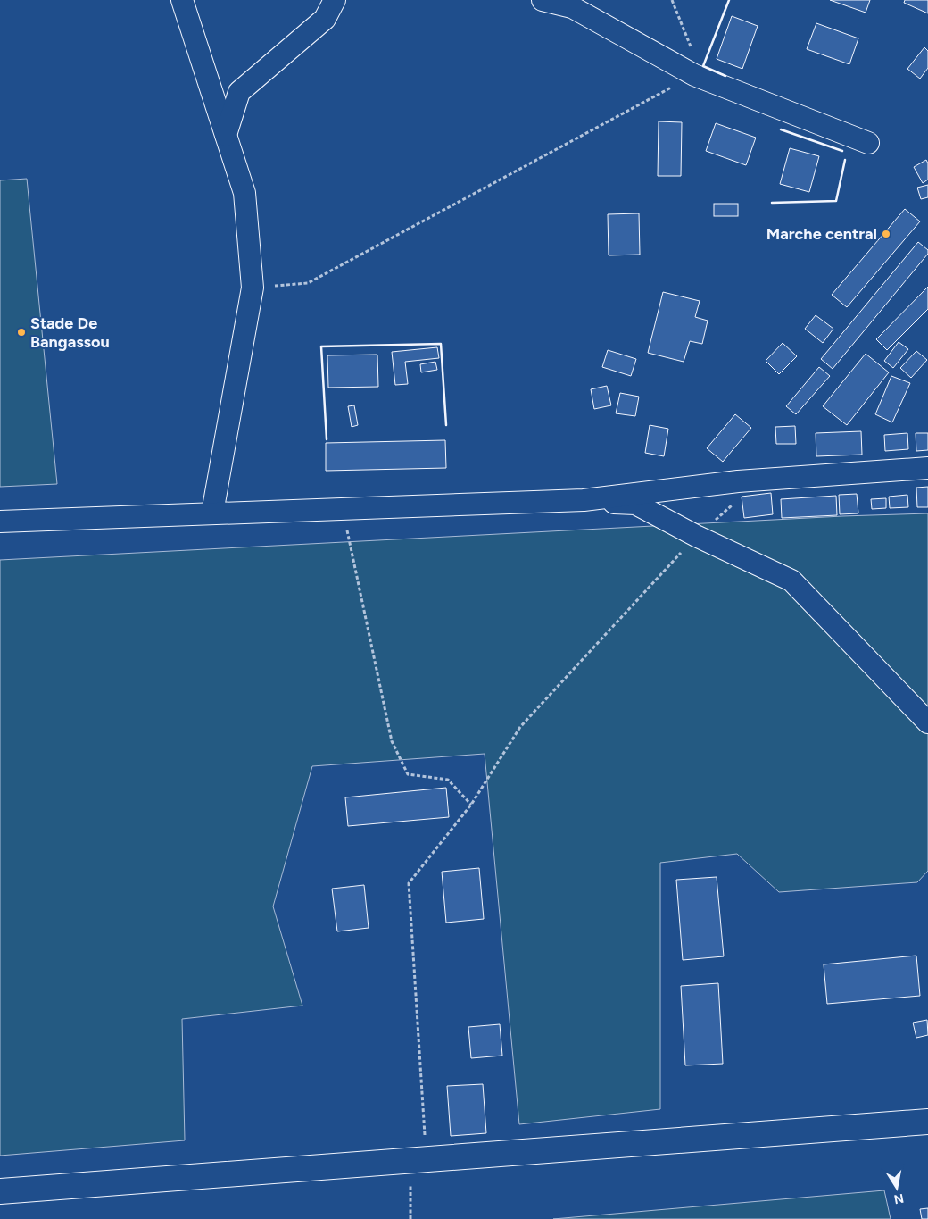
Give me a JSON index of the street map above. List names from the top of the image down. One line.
{"places":["Marche central","Stade De Bangassou"],"north":"bottom"}
